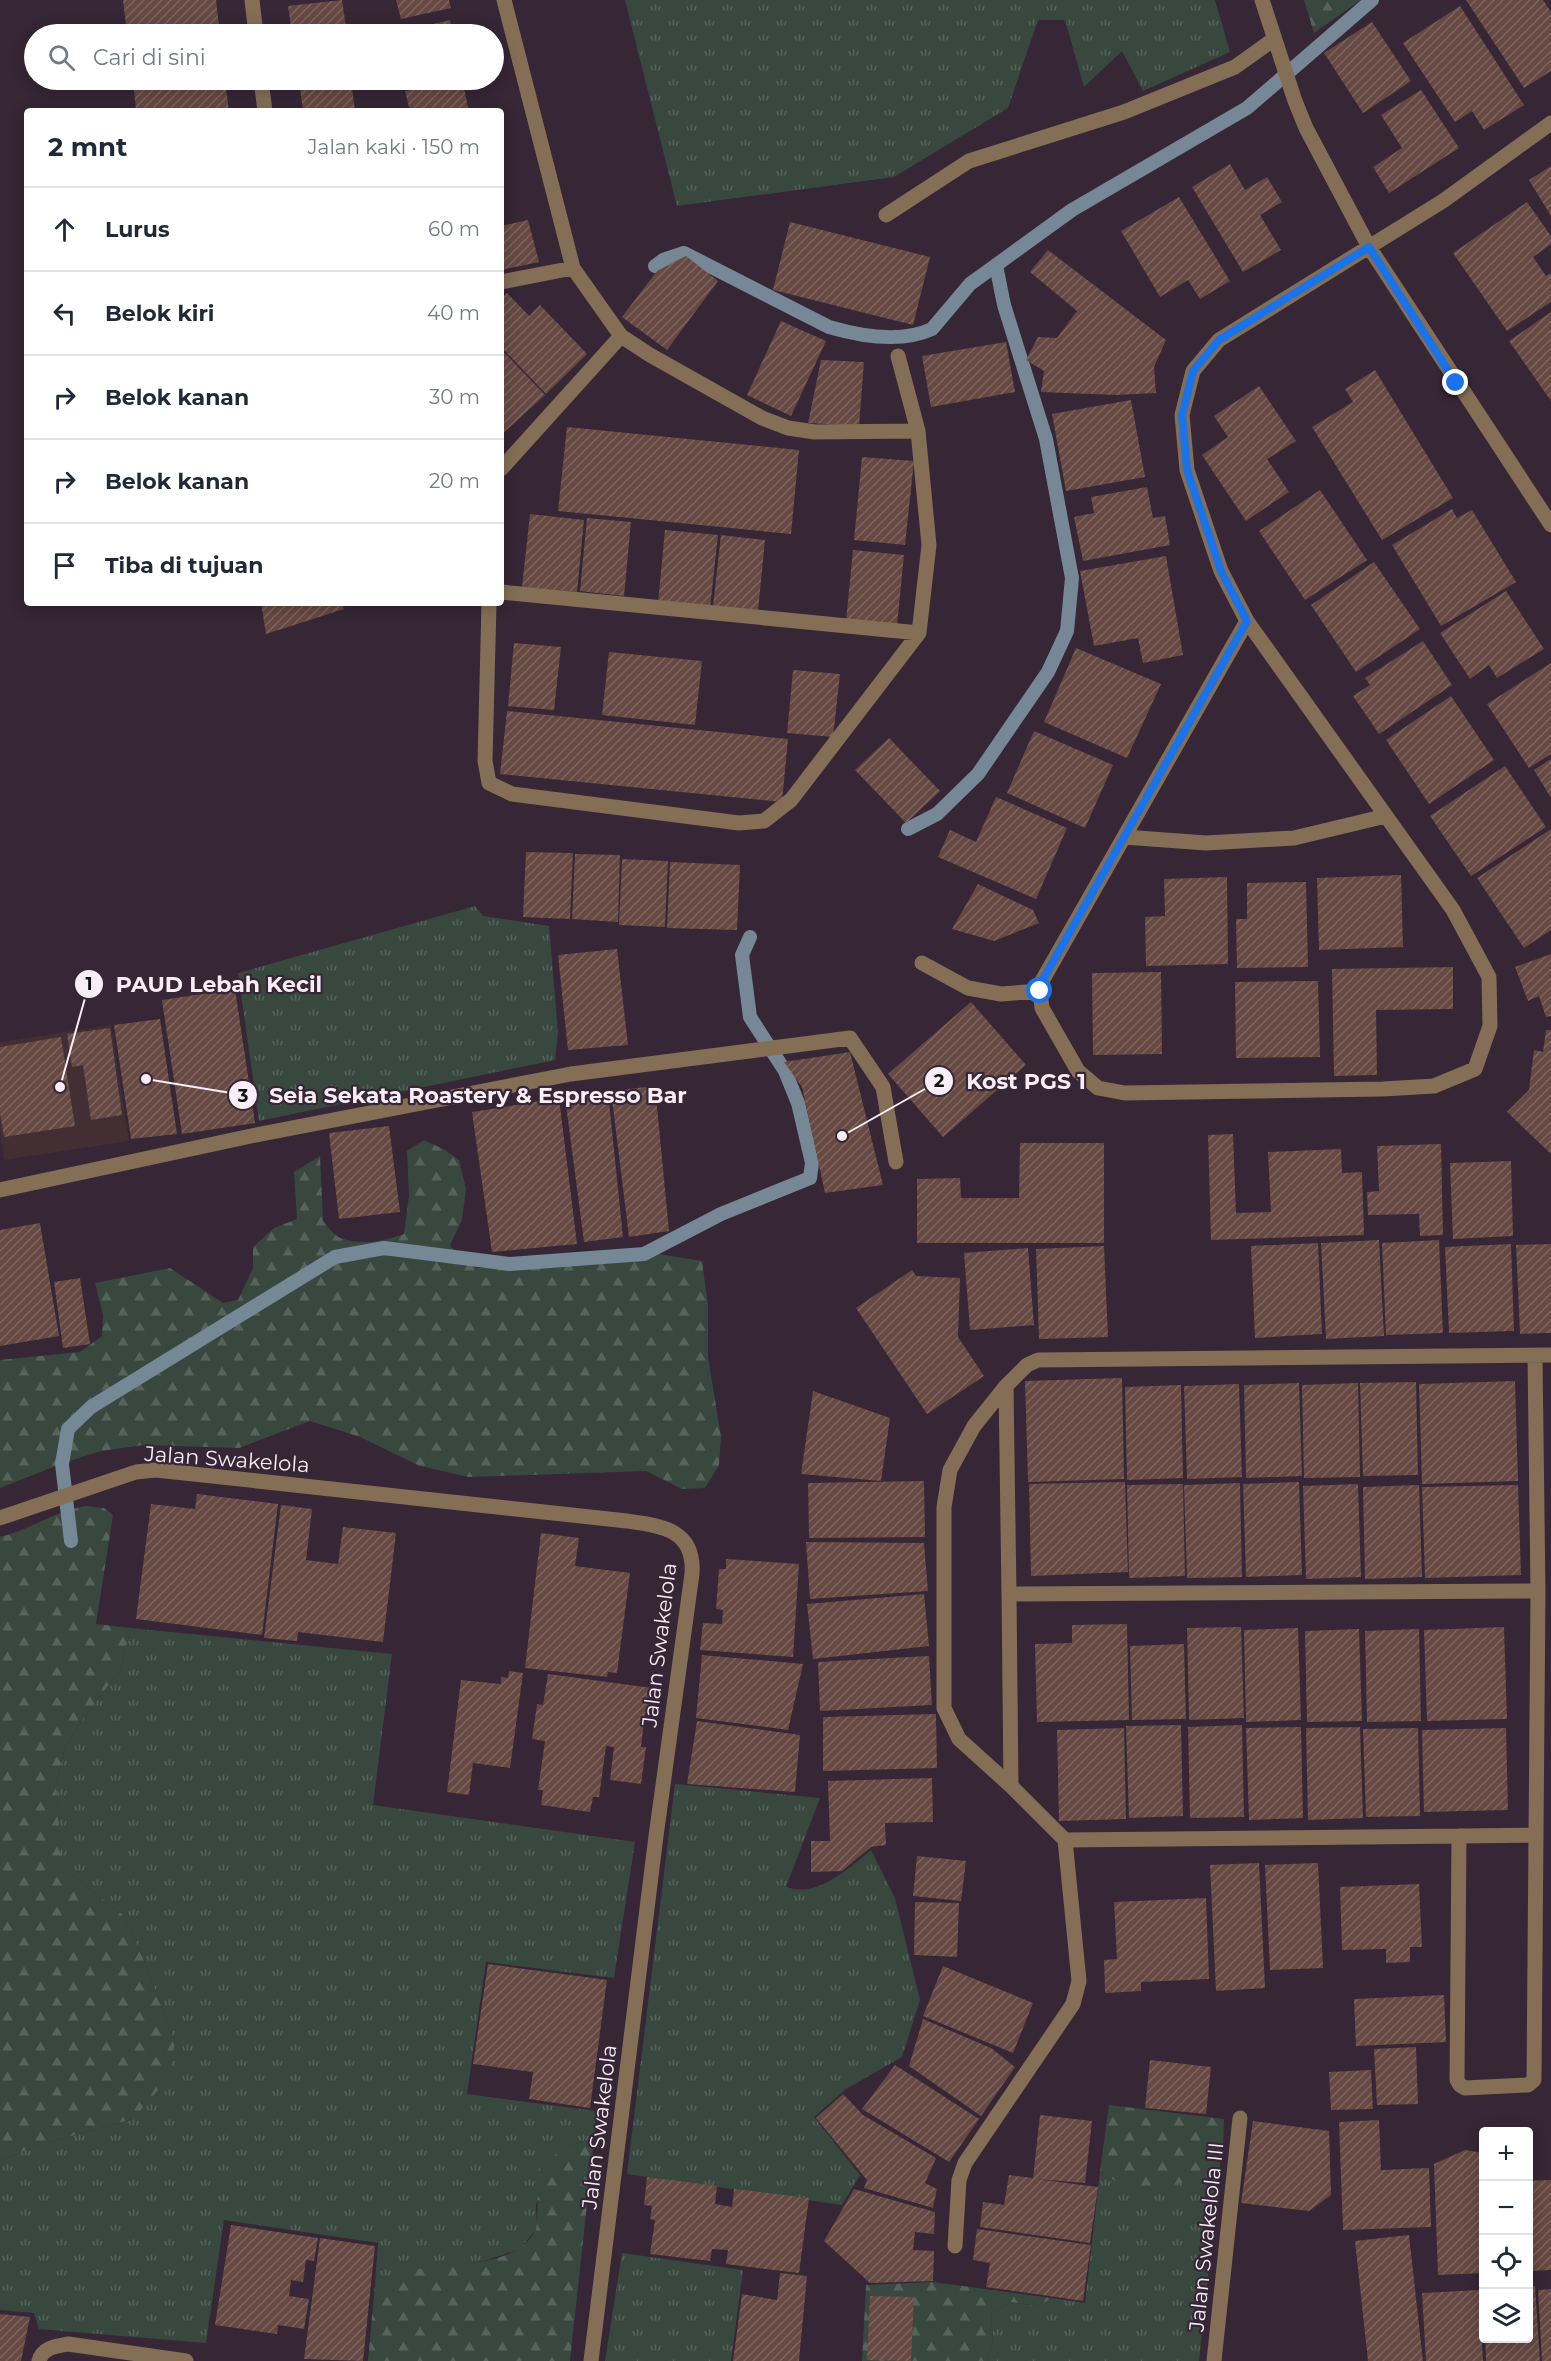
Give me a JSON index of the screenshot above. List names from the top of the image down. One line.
{"streets":{"street":["Jalan Swakelola","Jalan Swakelola III"]},"places":["Seia Sekata Roastery & Espresso Bar","PAUD Lebah Kecil","Kost PGS 1"],"page":{"search":"Cari di sini","heading":["2 mnt","Jalan kaki · 150 m"],"list":[["Lurus","60 m"],["Belok kiri","40 m"],["Belok kanan","30 m"],["Belok kanan","20 m"],"Tiba di tujuan"],"map_buttons":["+","−"]}}
